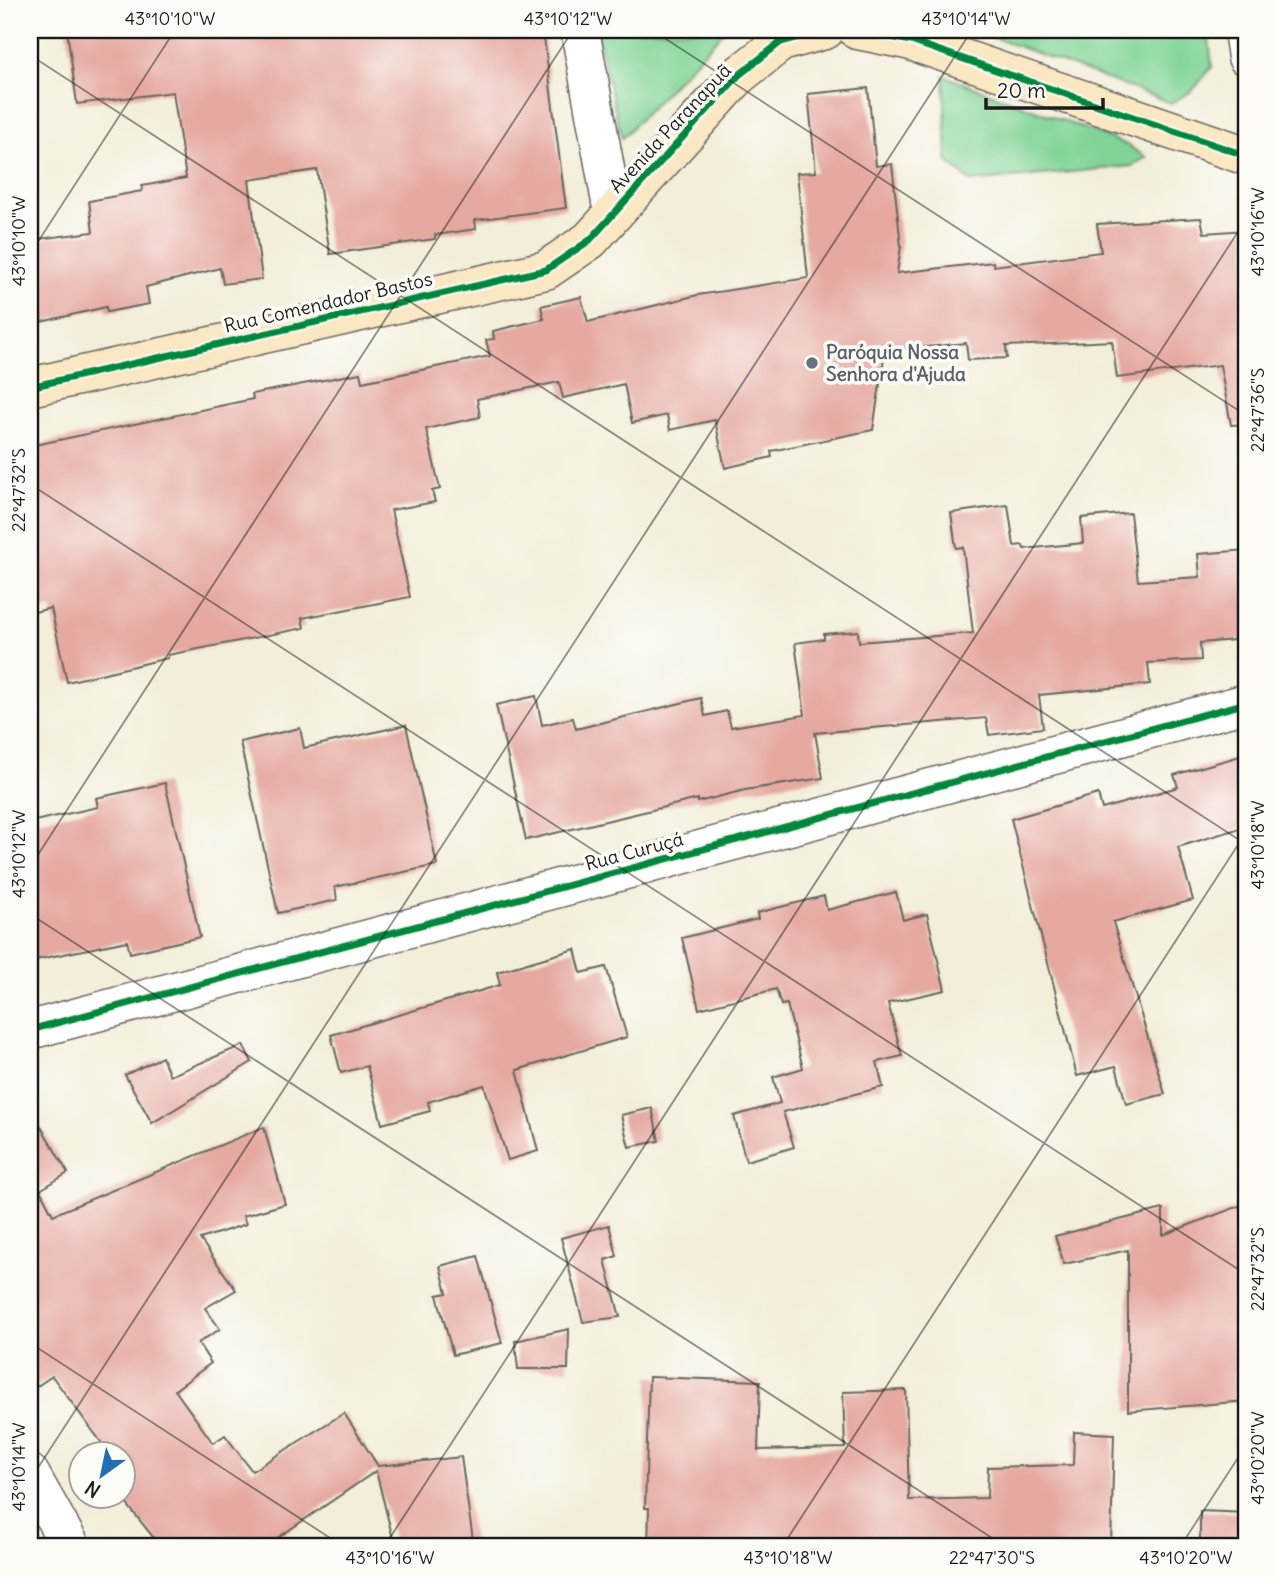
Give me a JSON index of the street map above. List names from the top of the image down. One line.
{"streets":{"street":["Avenida Paranapuã","Rua Comendador Bastos","Rua Curuçá"]},"crossings":[["Avenida Paranapuã","Rua Comendador Bastos"]],"places":["Paróquia Nossa Senhora d'Ajuda"],"scale_bar":"20 m","north":"bottom left","coordinates":["43°10'10\"W","43°10'12\"W","43°10'14\"W","43°10'16\"W","22°47'36\"S","22°47'32\"S","43°10'18\"W","43°10'20\"W","22°47'30\"S"]}
